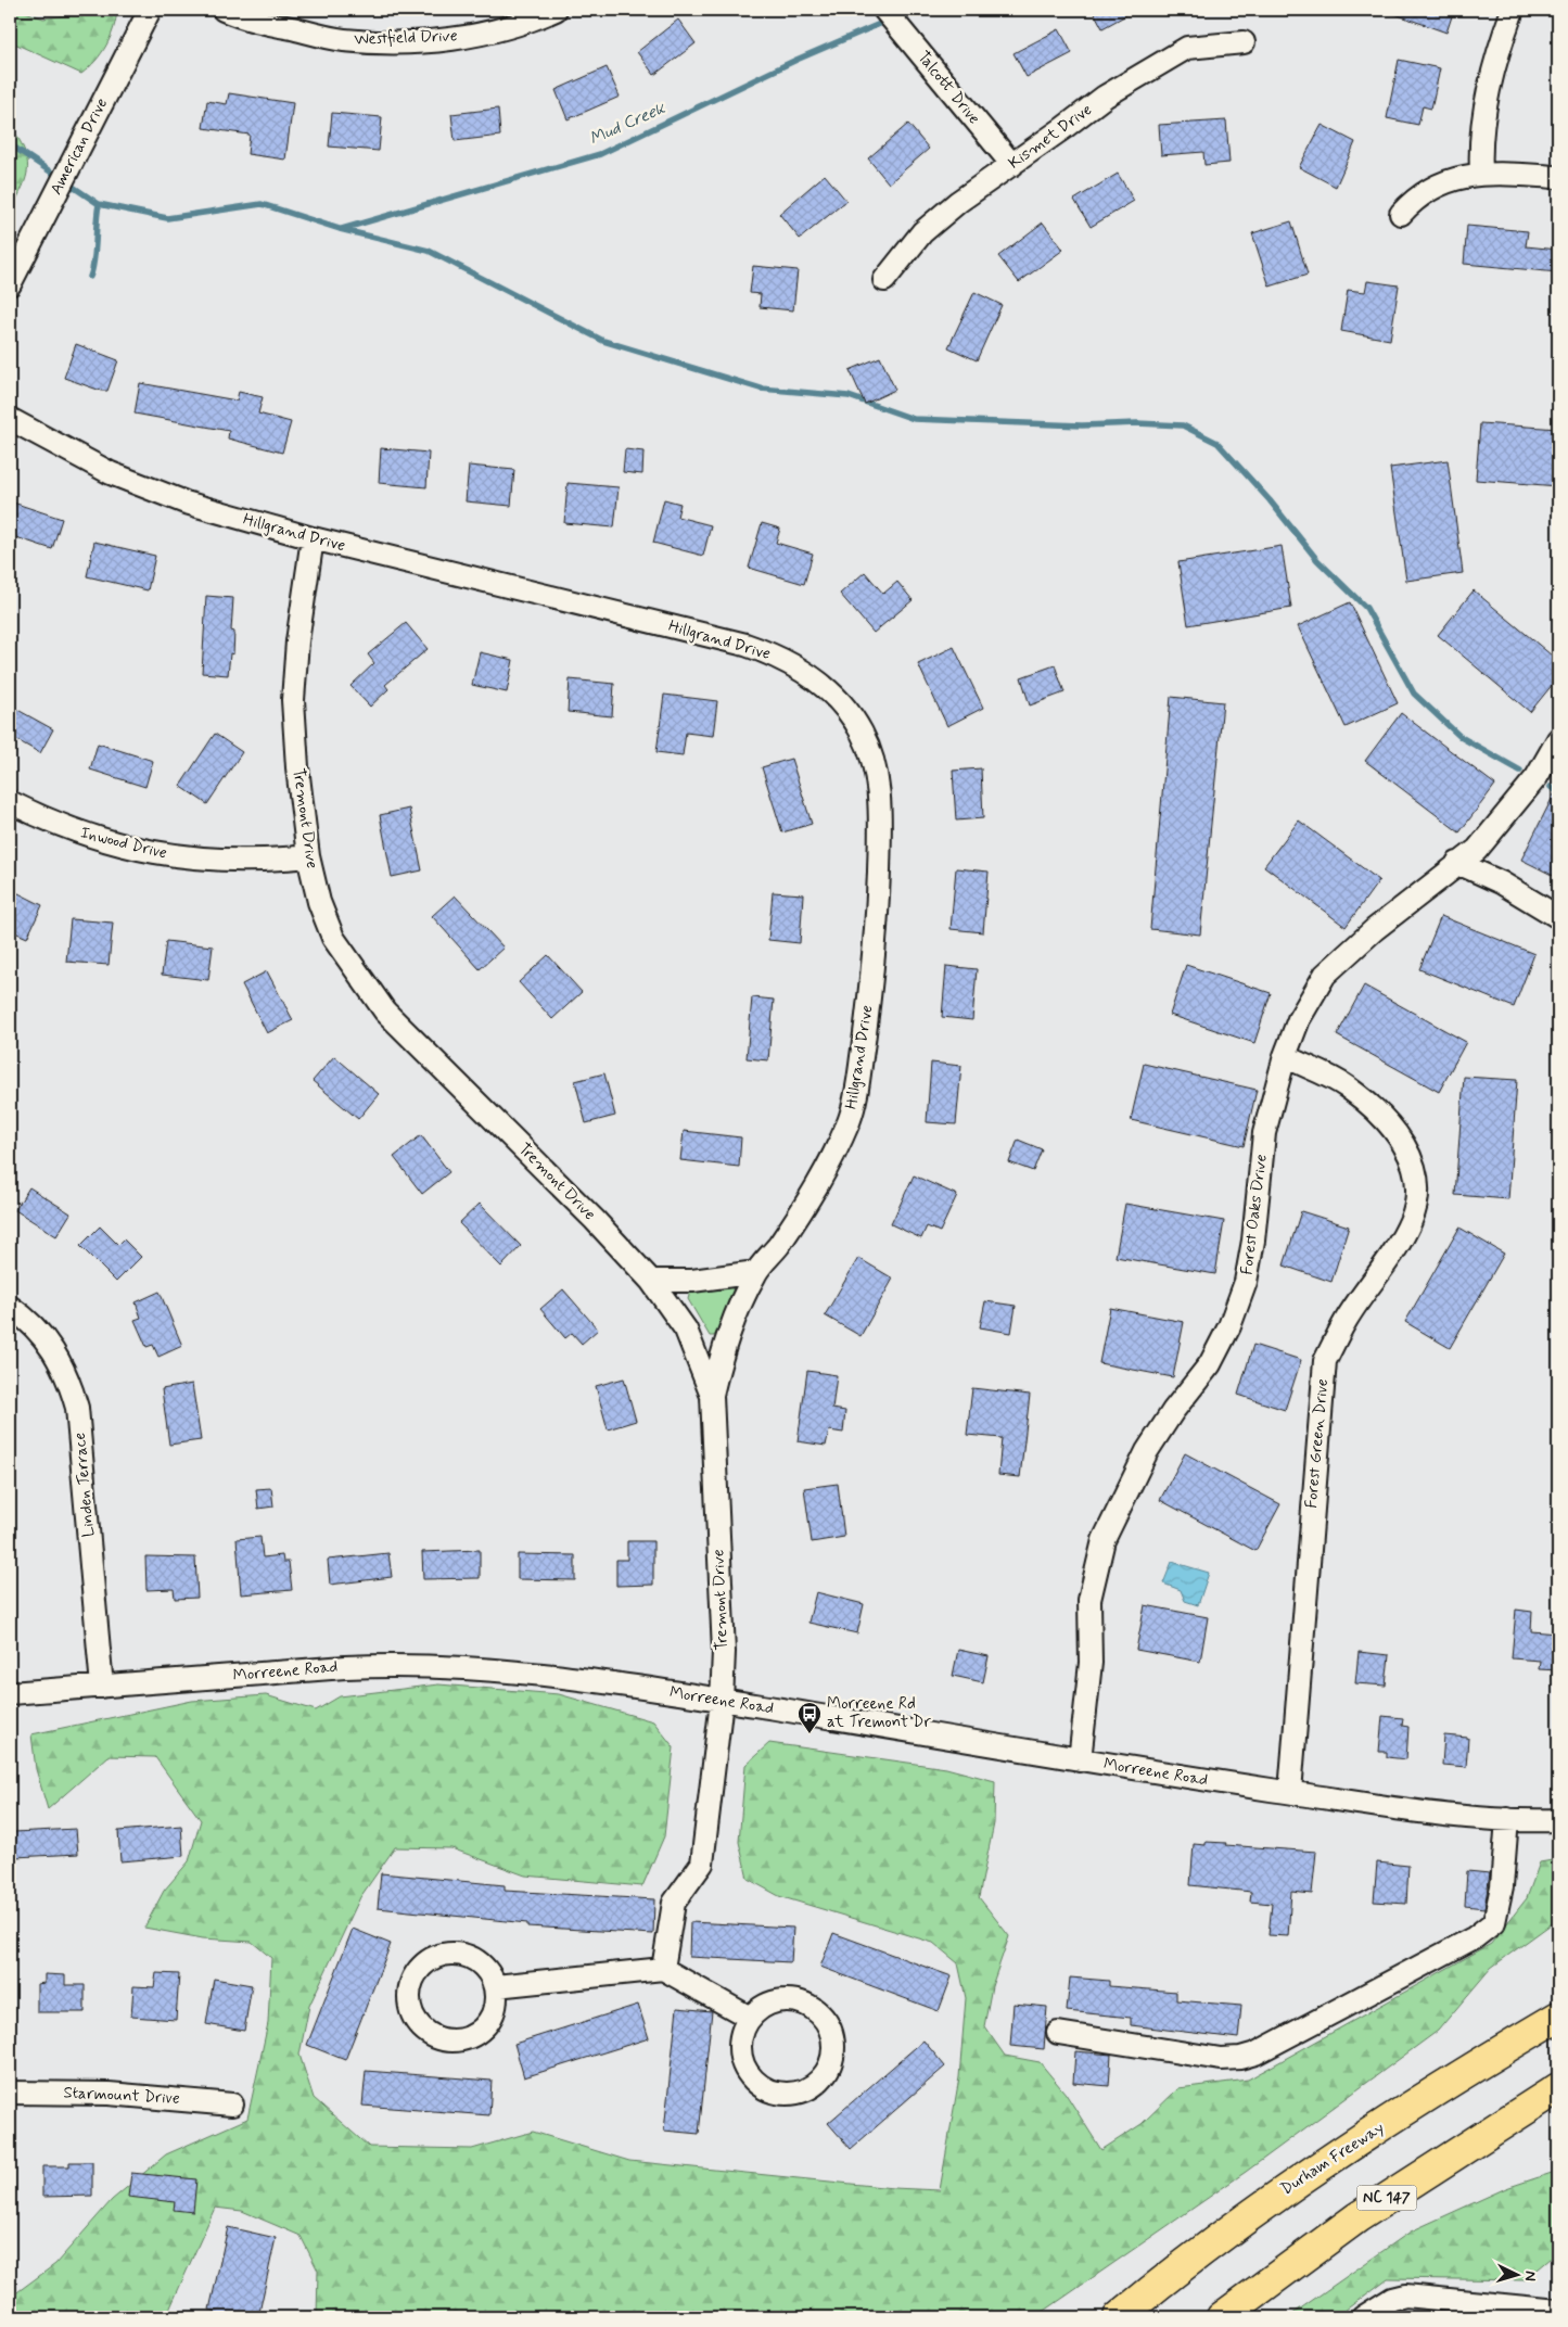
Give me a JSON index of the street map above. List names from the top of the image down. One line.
{"streets":{"highway":["Durham Freeway","NC 147"],"street":["Westfield Drive","Talcott Drive","Kismet Drive","American Drive","Hillgrand Drive","Tremont Drive","Inwood Drive","Forest Oaks Drive","Forest Green Drive","Linden Terrace","Morreene Road","Starmount Drive"]},"crossings":[["Talcott Drive","Kismet Drive"],["Hillgrand Drive","Tremont Drive"],["Tremont Drive","Inwood Drive"],["Tremont Drive","Morreene Road"],["Forest Oaks Drive","Forest Green Drive"],["Forest Oaks Drive","Morreene Road"],["Forest Green Drive","Morreene Road"],["Linden Terrace","Morreene Road"]],"water":["Mud Creek"],"places":{"bus stop":["Morreene Rd at Tremont Dr"]},"north":"right"}
